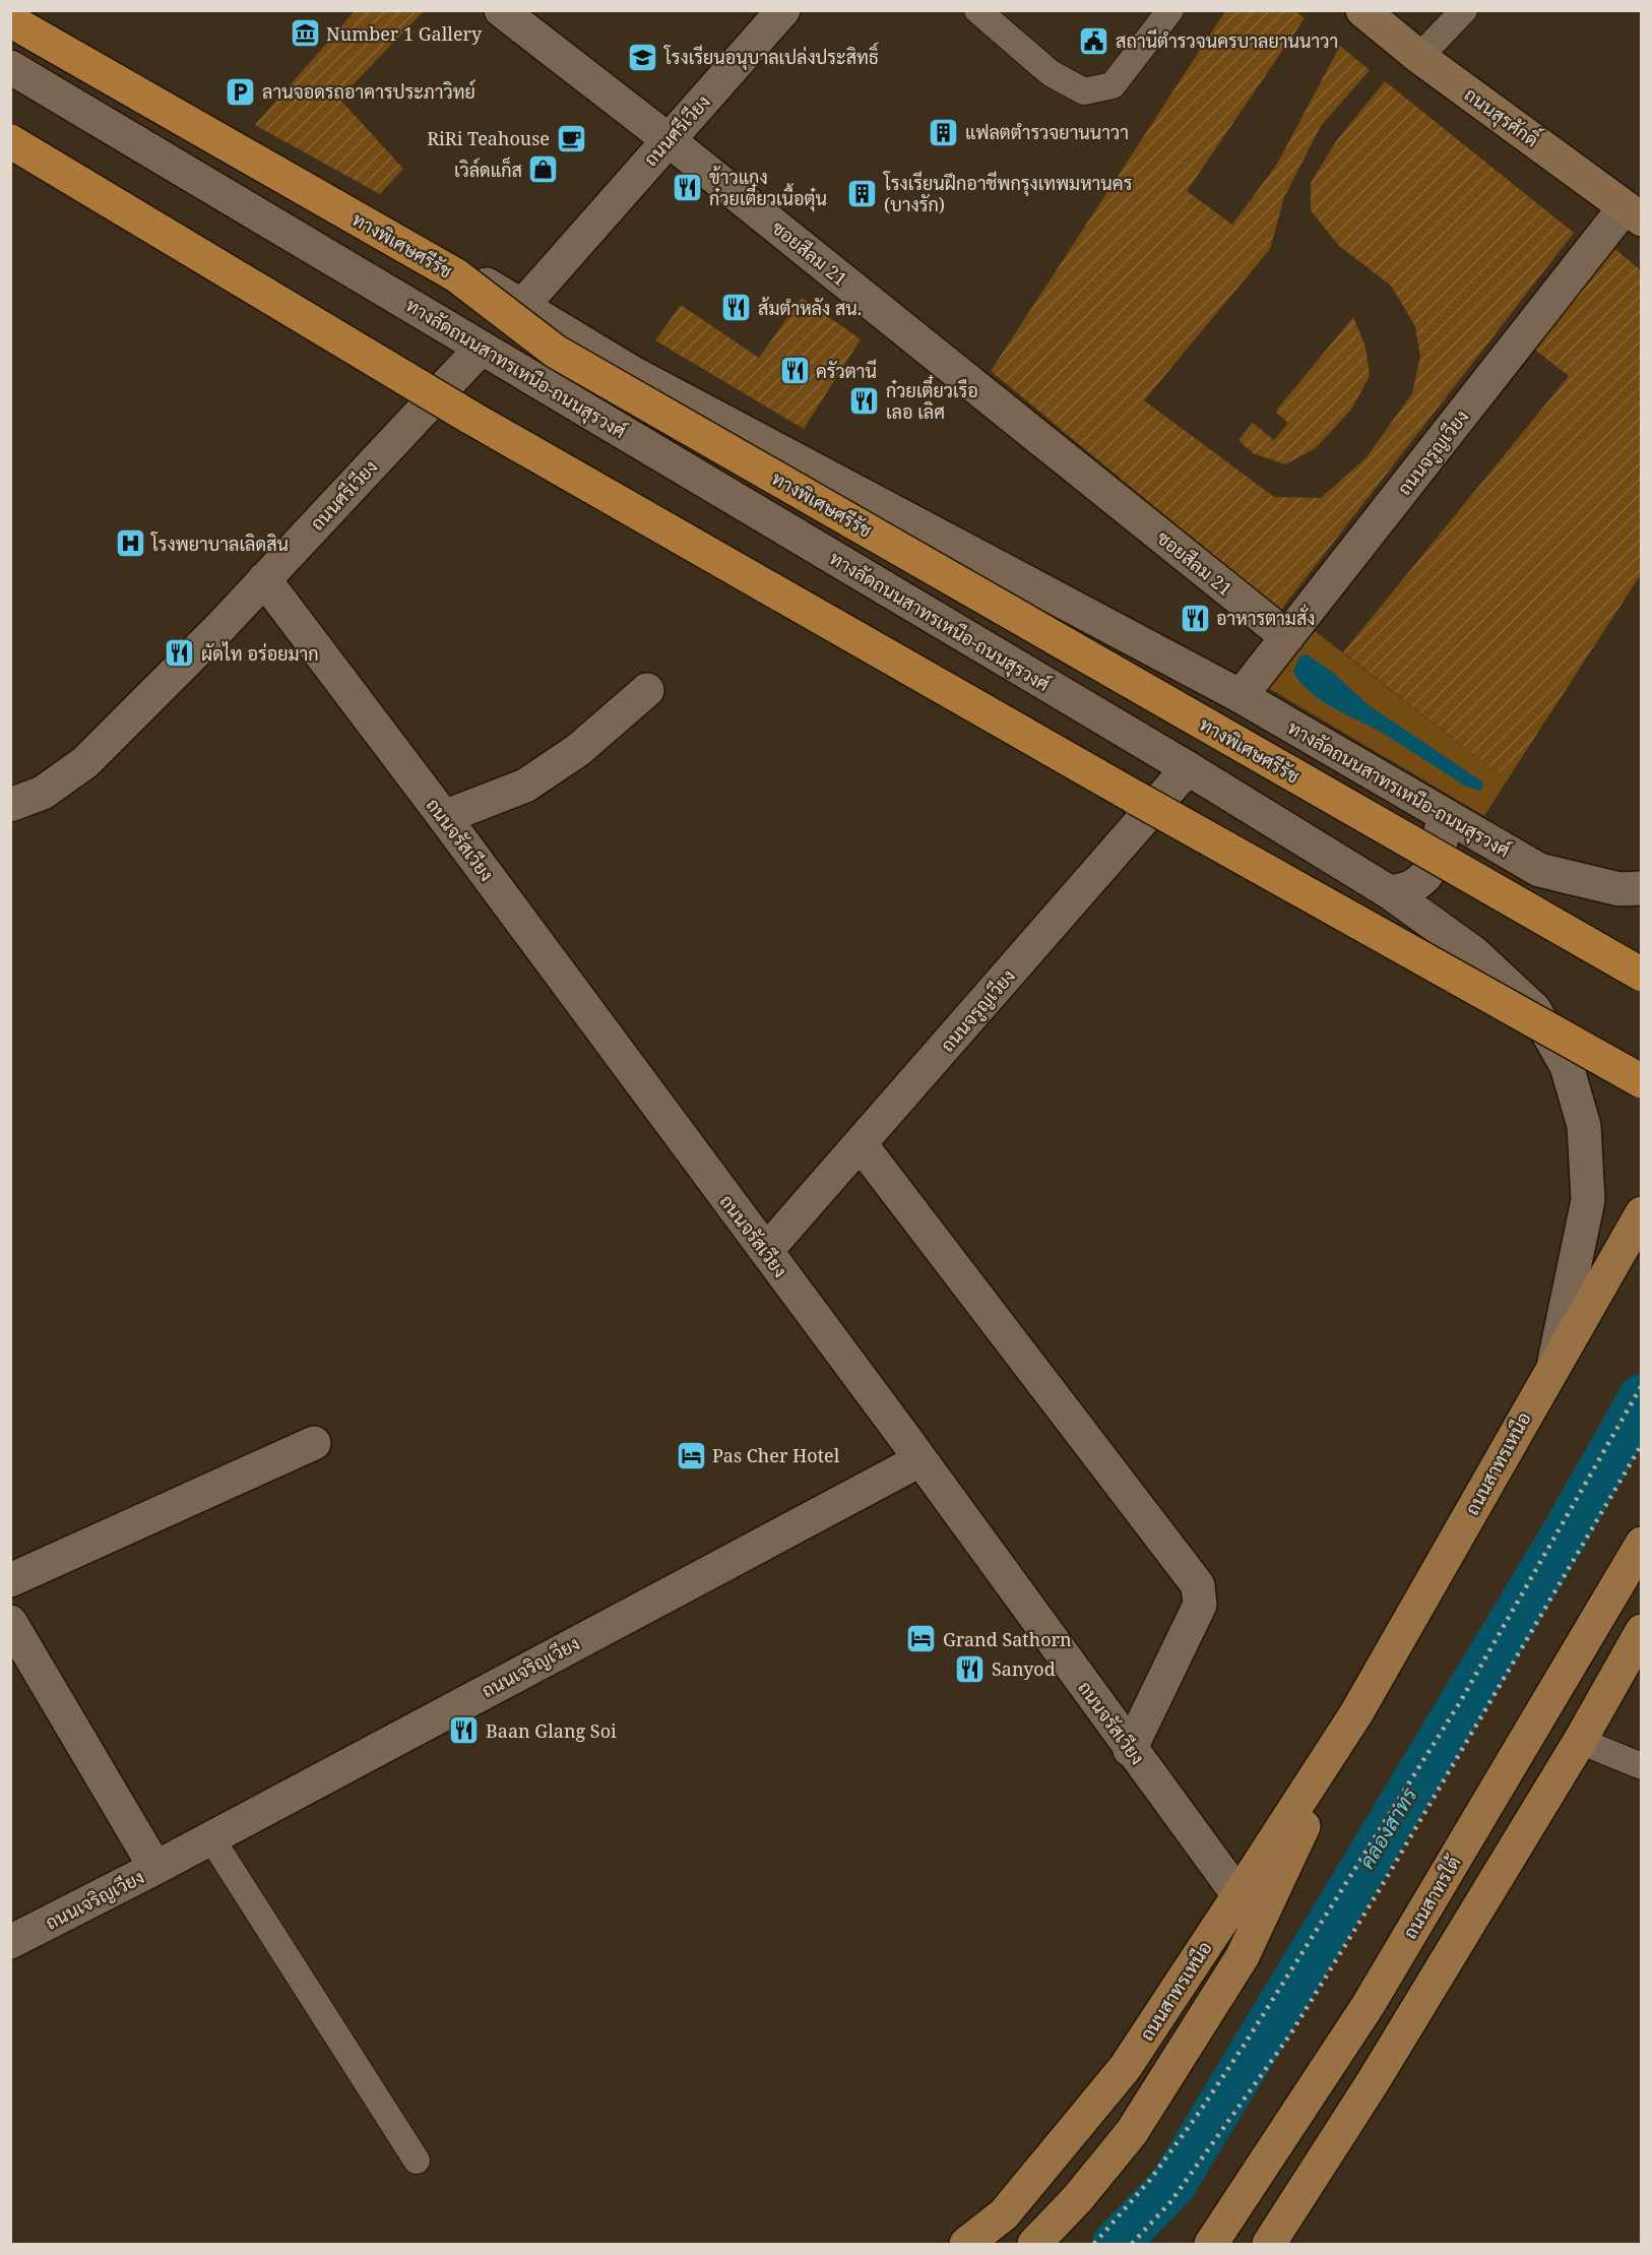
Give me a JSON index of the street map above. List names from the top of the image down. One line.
{"streets":{"highway":["ทางพิเศษศรีรัช"],"main road":["ถนนสุรศักดิ์","ถนนสาทรเหนือ","ถนนสาทรใต้"],"street":["ถนนศรีเวียง","ซอยสีลม 21","ทางลัดถนนสาทรเหนือ-ถนนสุรวงศ์","ถนนจรูญเวียง","ถนนจรัสเวียง","ถนนเจริญเวียง"]},"crossings":[["ถนนสุรศักดิ์","ถนนจรูญเวียง"],["ถนนศรีเวียง","ซอยสีลม 21"],["ถนนศรีเวียง","ทางลัดถนนสาทรเหนือ-ถนนสุรวงศ์"],["ถนนศรีเวียง","ถนนจรัสเวียง"],["ซอยสีลม 21","ถนนจรูญเวียง"],["ทางลัดถนนสาทรเหนือ-ถนนสุรวงศ์","ถนนจรูญเวียง"],["ทางลัดถนนสาทรเหนือ-ถนนสุรวงศ์","ถนนสาทรเหนือ"],["ถนนจรูญเวียง","ถนนจรัสเวียง"],["ถนนจรัสเวียง","ถนนสาทรเหนือ"],["ถนนจรัสเวียง","ถนนเจริญเวียง"]],"water":["คลองสาทร"],"places":{"museum":["Number 1 Gallery"],"public building":["สถานีตำรวจนครบาลยานนาวา"],"school or university":["โรงเรียนอนุบาลเปล่งประสิทธิ์"],"parking":["ลานจอดรถอาคารประภาวิทย์"],"building":["แฟลตตำรวจยานนาวา","โรงเรียนฝึกอาชีพกรุงเทพมหานคร (บางรัก)"],"cafe":["RiRi Teahouse"],"shop":["เวิล์ดแก็ส"],"restaurant":["ข้าวแกง ก๋วยเตี๋ยวเนื้อตุ๋น","ส้มตำหลัง สน.","ครัวตานี","ก๋วยเตี๋ยวเรือ เลอ เลิศ","อาหารตามสั่ง","ผัดไท อร่อยมาก","Sanyod","Baan Glang Soi"],"hospital":["โรงพยาบาลเลิดสิน"],"hotel":["Pas Cher Hotel","Grand Sathorn"]}}
